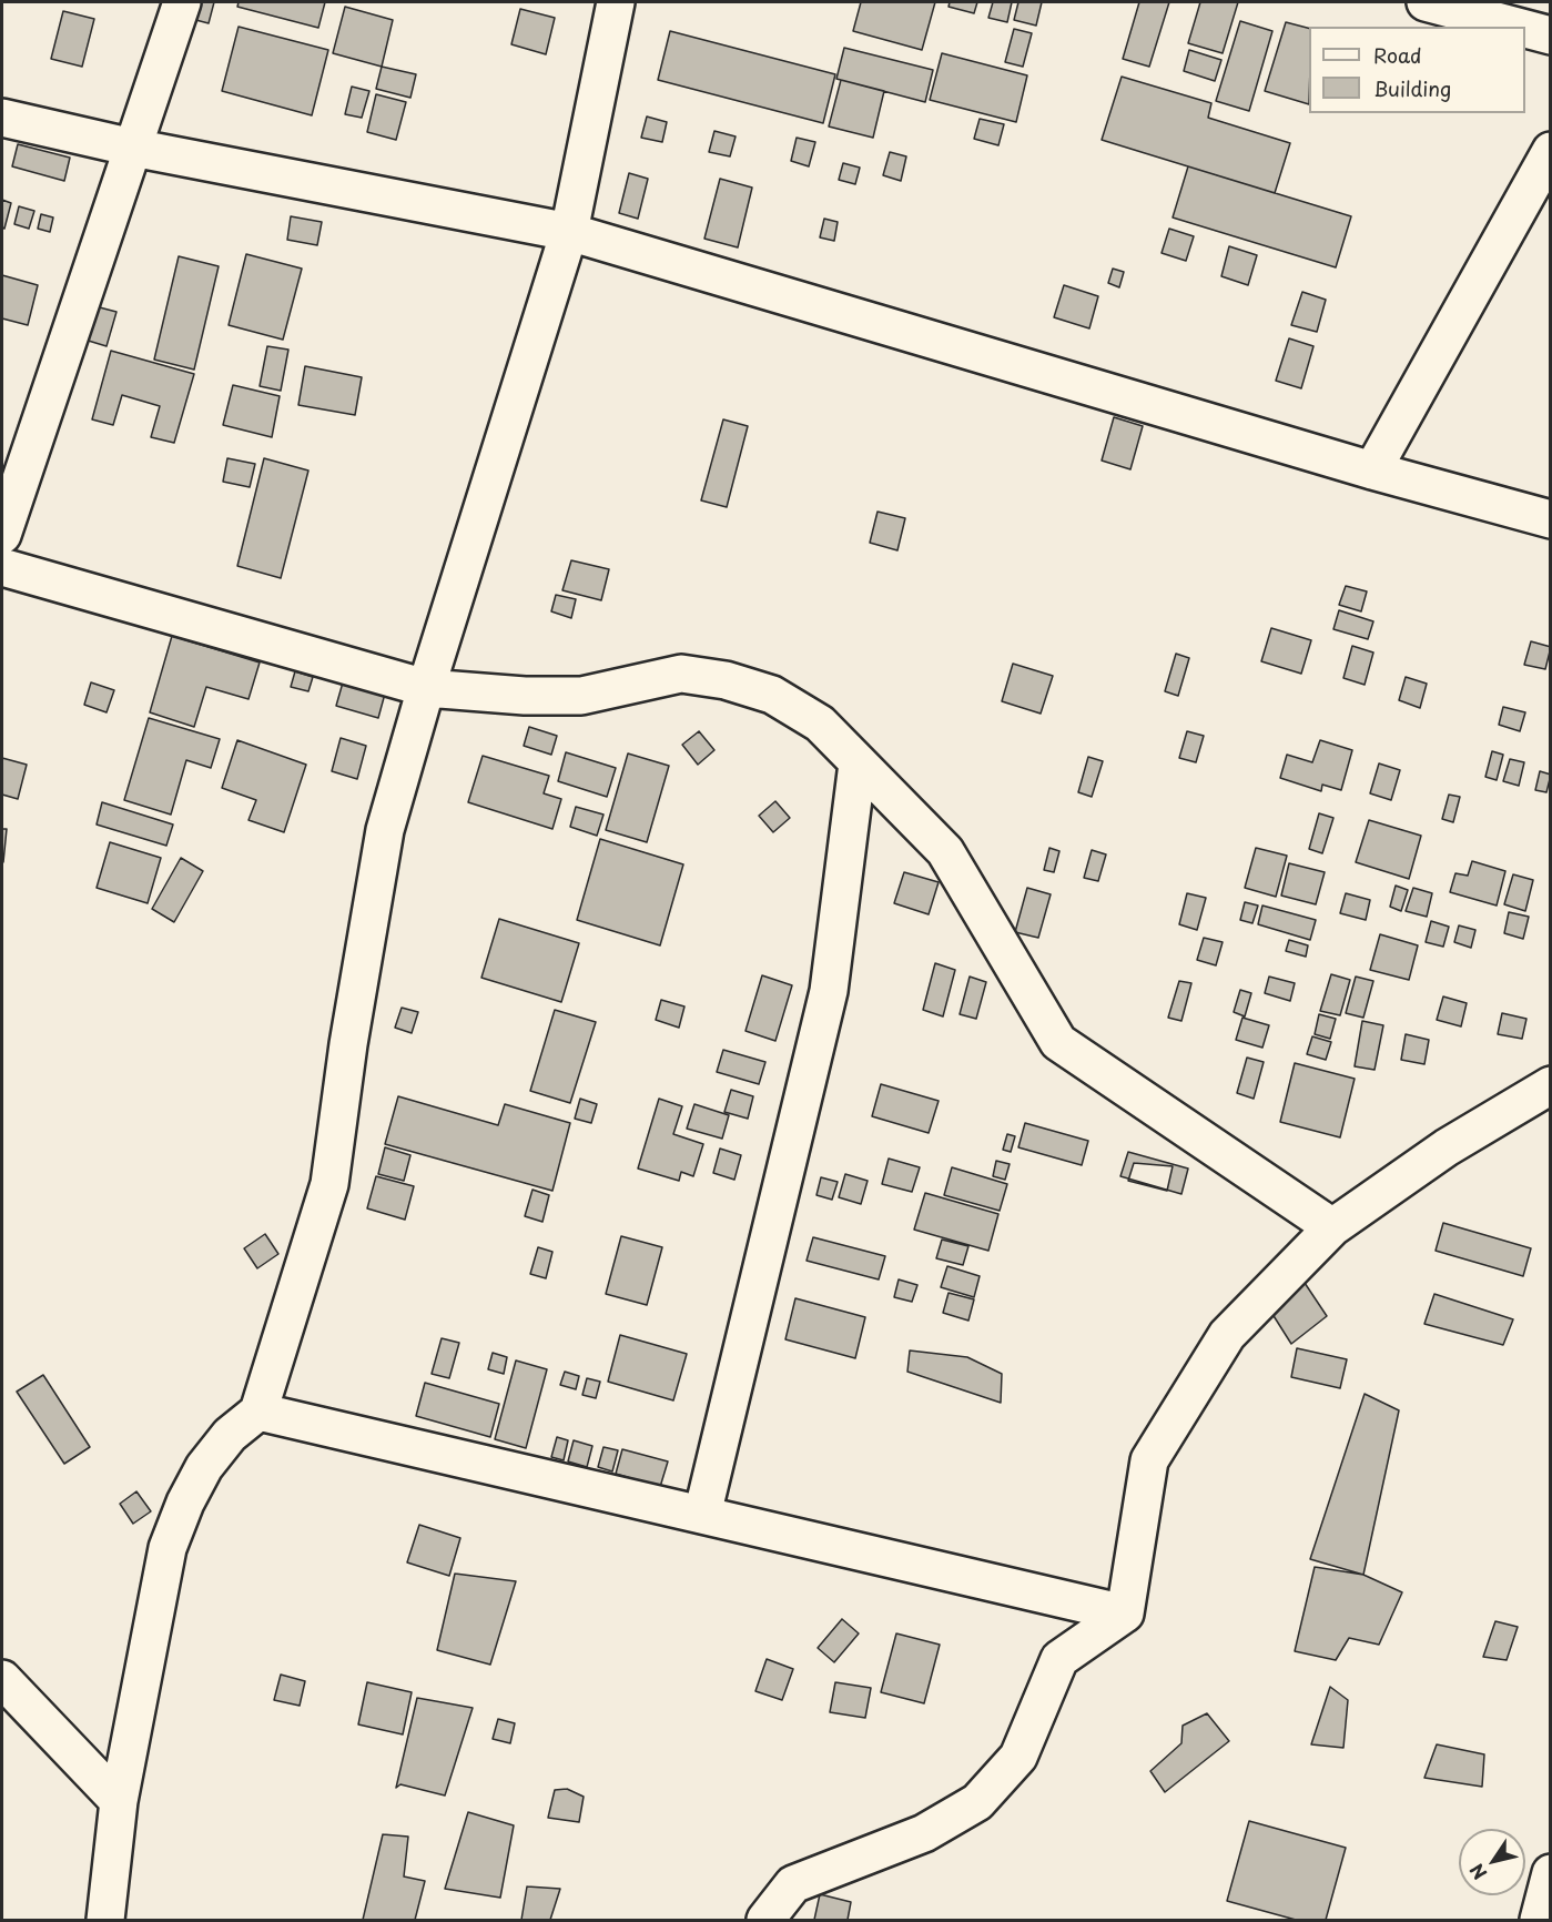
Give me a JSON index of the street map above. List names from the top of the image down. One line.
{"legend":["Road","Building"],"north":"bottom left"}
